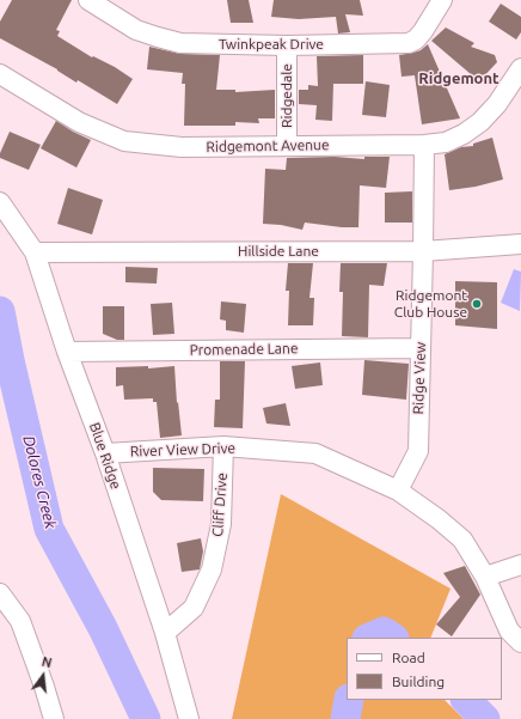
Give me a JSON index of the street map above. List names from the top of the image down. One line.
{"streets":{"street":["Twinkpeak Drive","Ridgedale","Ridgemont Avenue","Hillside Lane","Promenade Lane","Ridge View","River View Drive","Blue Ridge","Cliff Drive"]},"crossings":[["Twinkpeak Drive","Ridgedale"],["Ridgedale","Ridgemont Avenue"],["Ridgemont Avenue","Ridge View"],["Hillside Lane","Ridge View"],["Hillside Lane","Blue Ridge"],["Promenade Lane","Ridge View"],["Promenade Lane","Blue Ridge"],["Ridge View","River View Drive"],["River View Drive","Blue Ridge"],["River View Drive","Cliff Drive"],["Blue Ridge","Cliff Drive"]],"districts":["Ridgemont"],"water":["Dolores Creek"],"places":["Ridgemont Club House"],"legend":["Road","Building"],"north":"top"}
